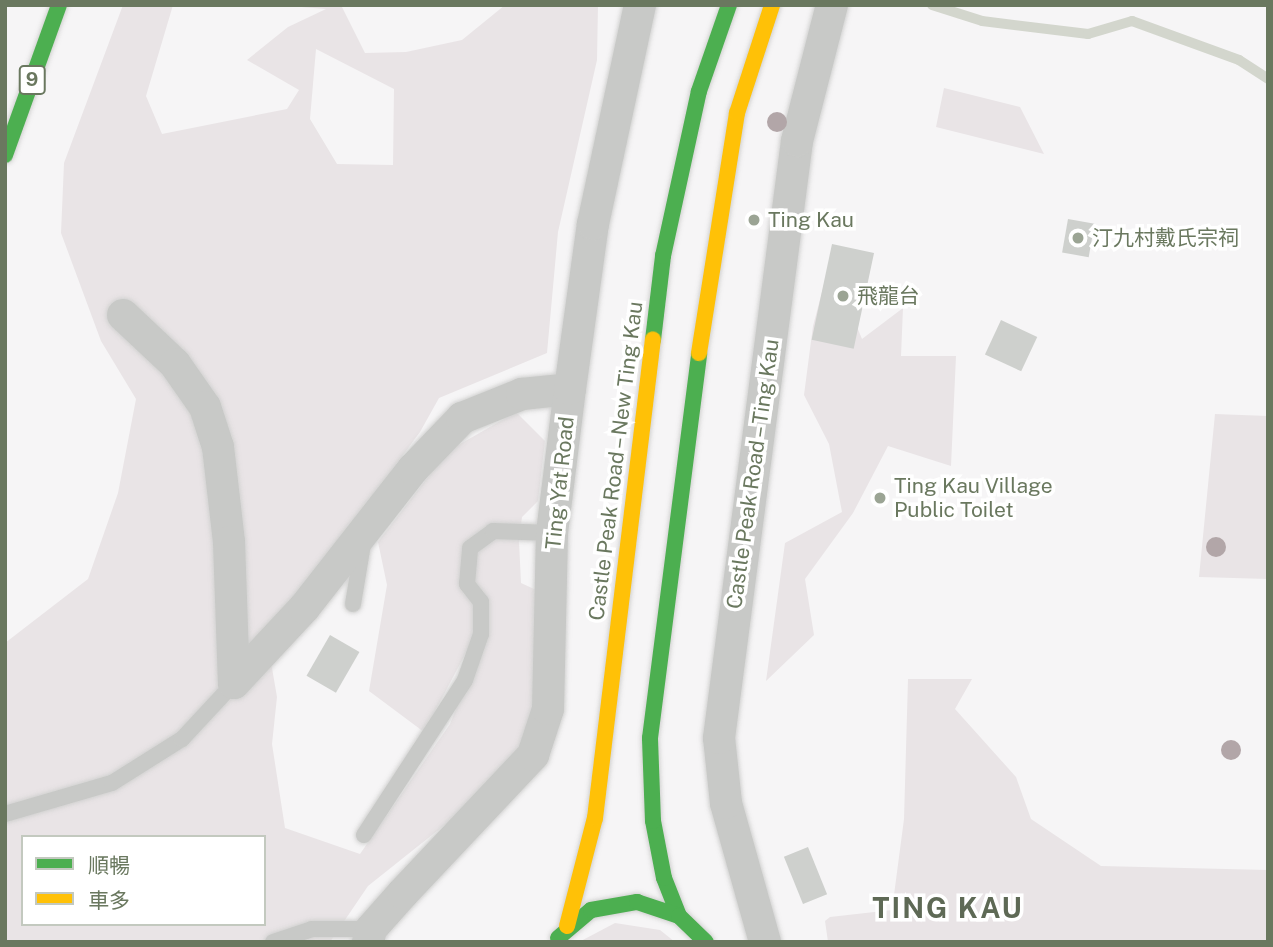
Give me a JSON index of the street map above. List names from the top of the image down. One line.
{"streets":{"main road":["9","Castle Peak Road – New Ting Kau"],"street":["Castle Peak Road – Ting Kau","Ting Yat Road"]},"districts":["TING KAU"],"places":["Ting Kau","汀九村戴氏宗祠","飛龍台","Ting Kau Village Public Toilet"],"legend":["順暢","車多"]}
